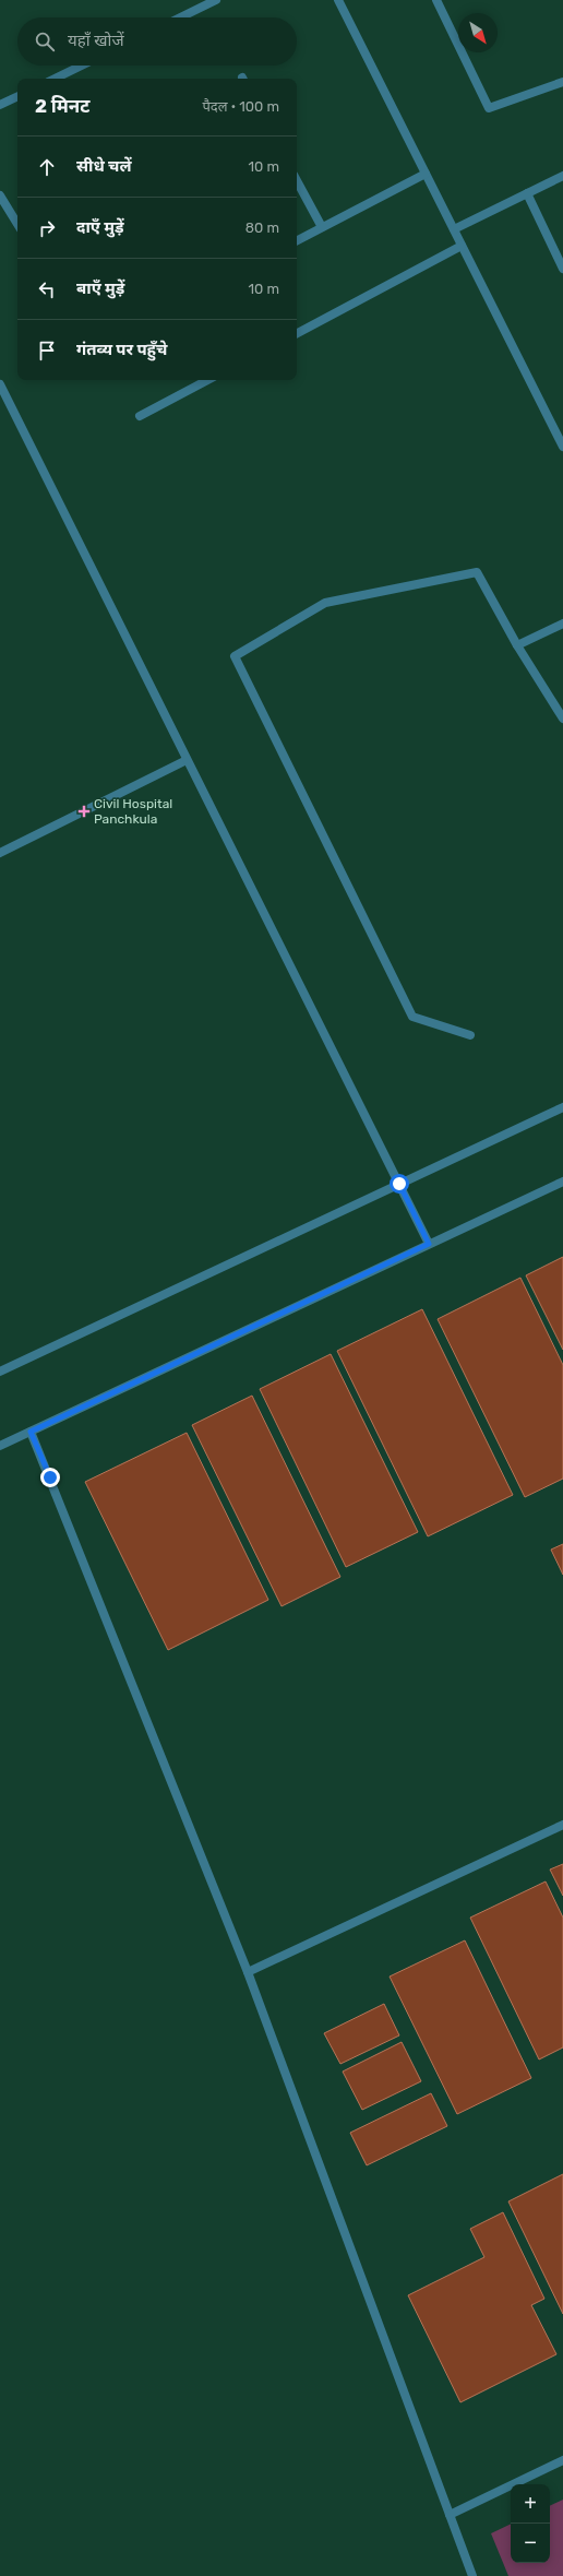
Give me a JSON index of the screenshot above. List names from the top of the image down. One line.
{"places":{"health":["Civil Hospital Panchkula"]},"north":"bottom right","page":{"search":"यहाँ खोजें","heading":["2 मिनट","पैदल · 100 m"],"list":[["सीधे चलें","10 m"],["दाएँ मुड़ें","80 m"],["बाएँ मुड़ें","10 m"],"गंतव्य पर पहुँचे"],"map_buttons":["+","−"]}}
